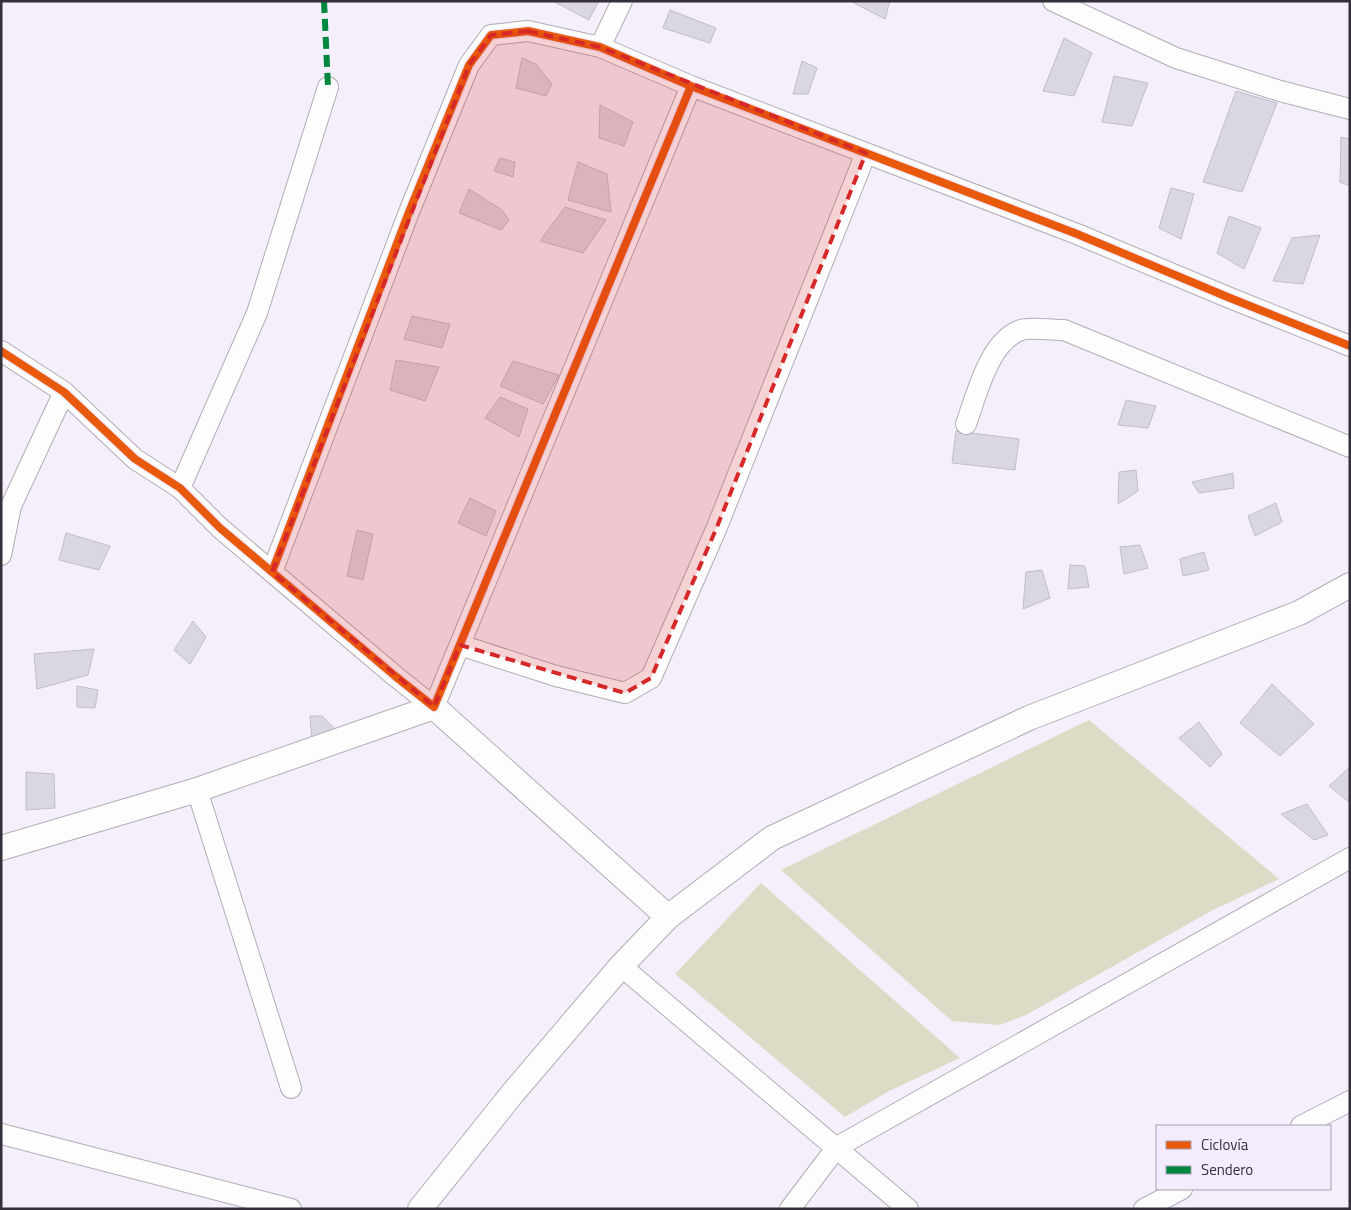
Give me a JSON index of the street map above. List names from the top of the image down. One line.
{"legend":["Ciclovía","Sendero"]}
